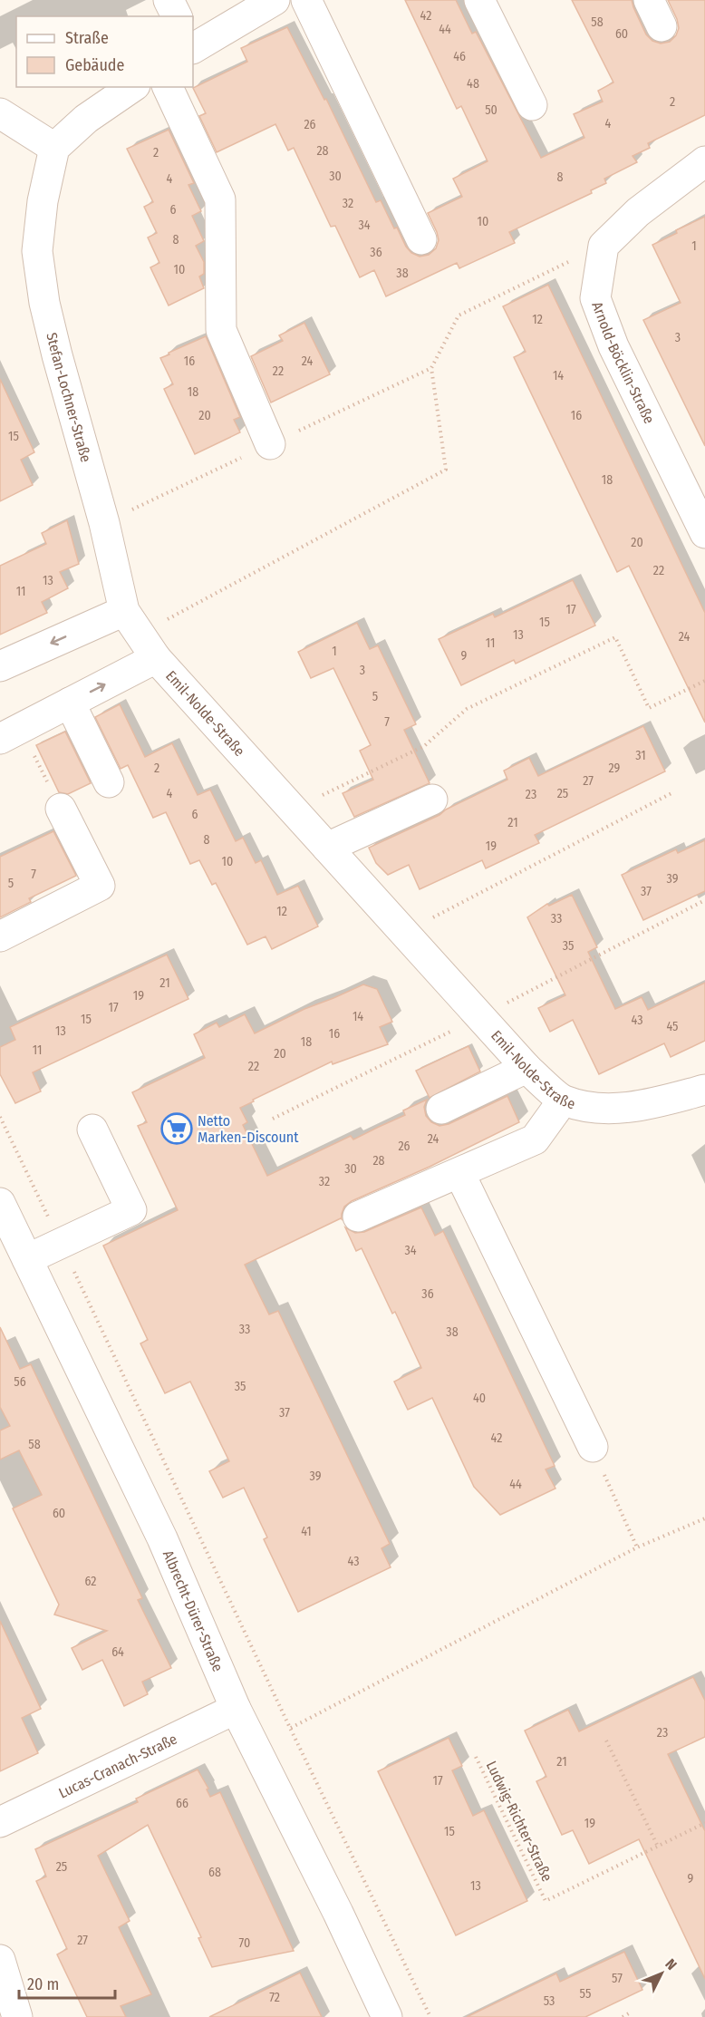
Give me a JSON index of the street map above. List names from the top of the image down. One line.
{"streets":{"street":["Arnold-Böcklin-Straße","Stefan-Lochner-Straße","Emil-Nolde-Straße","Albrecht-Dürer-Straße","Lucas-Cranach-Straße"],"path":["Ludwig-Richter-Straße"]},"crossings":[["Stefan-Lochner-Straße","Emil-Nolde-Straße"],["Albrecht-Dürer-Straße","Lucas-Cranach-Straße"]],"places":{"supermarket":["Netto Marken-Discount"]},"house_numbers":["42","58","44","60","46","48","2","50","4","26","28","2","30","8","4","32","6","10","34","8","1","36","10","38","12","3","16","24","22","14","18","20","16","15","18","20","22","13","11","17","15","13","24","11","1","9","3","5","7","31","2","29","27","4","25","23","6","21","8","19","10","7","39","5","37","12","33","35","21","19","17","14","15","43","45","13","16","18","11","20","22","24","26","28","30","32","34","36","33","38","56","35","40","37","42","58","39","44","60","41","43","62","64","23","21","17","66","19","15","25","68","9","13","27","70","57","55","72","53"],"legend":["Straße","Gebäude"],"scale_bar":"20 m","north":"top right"}
